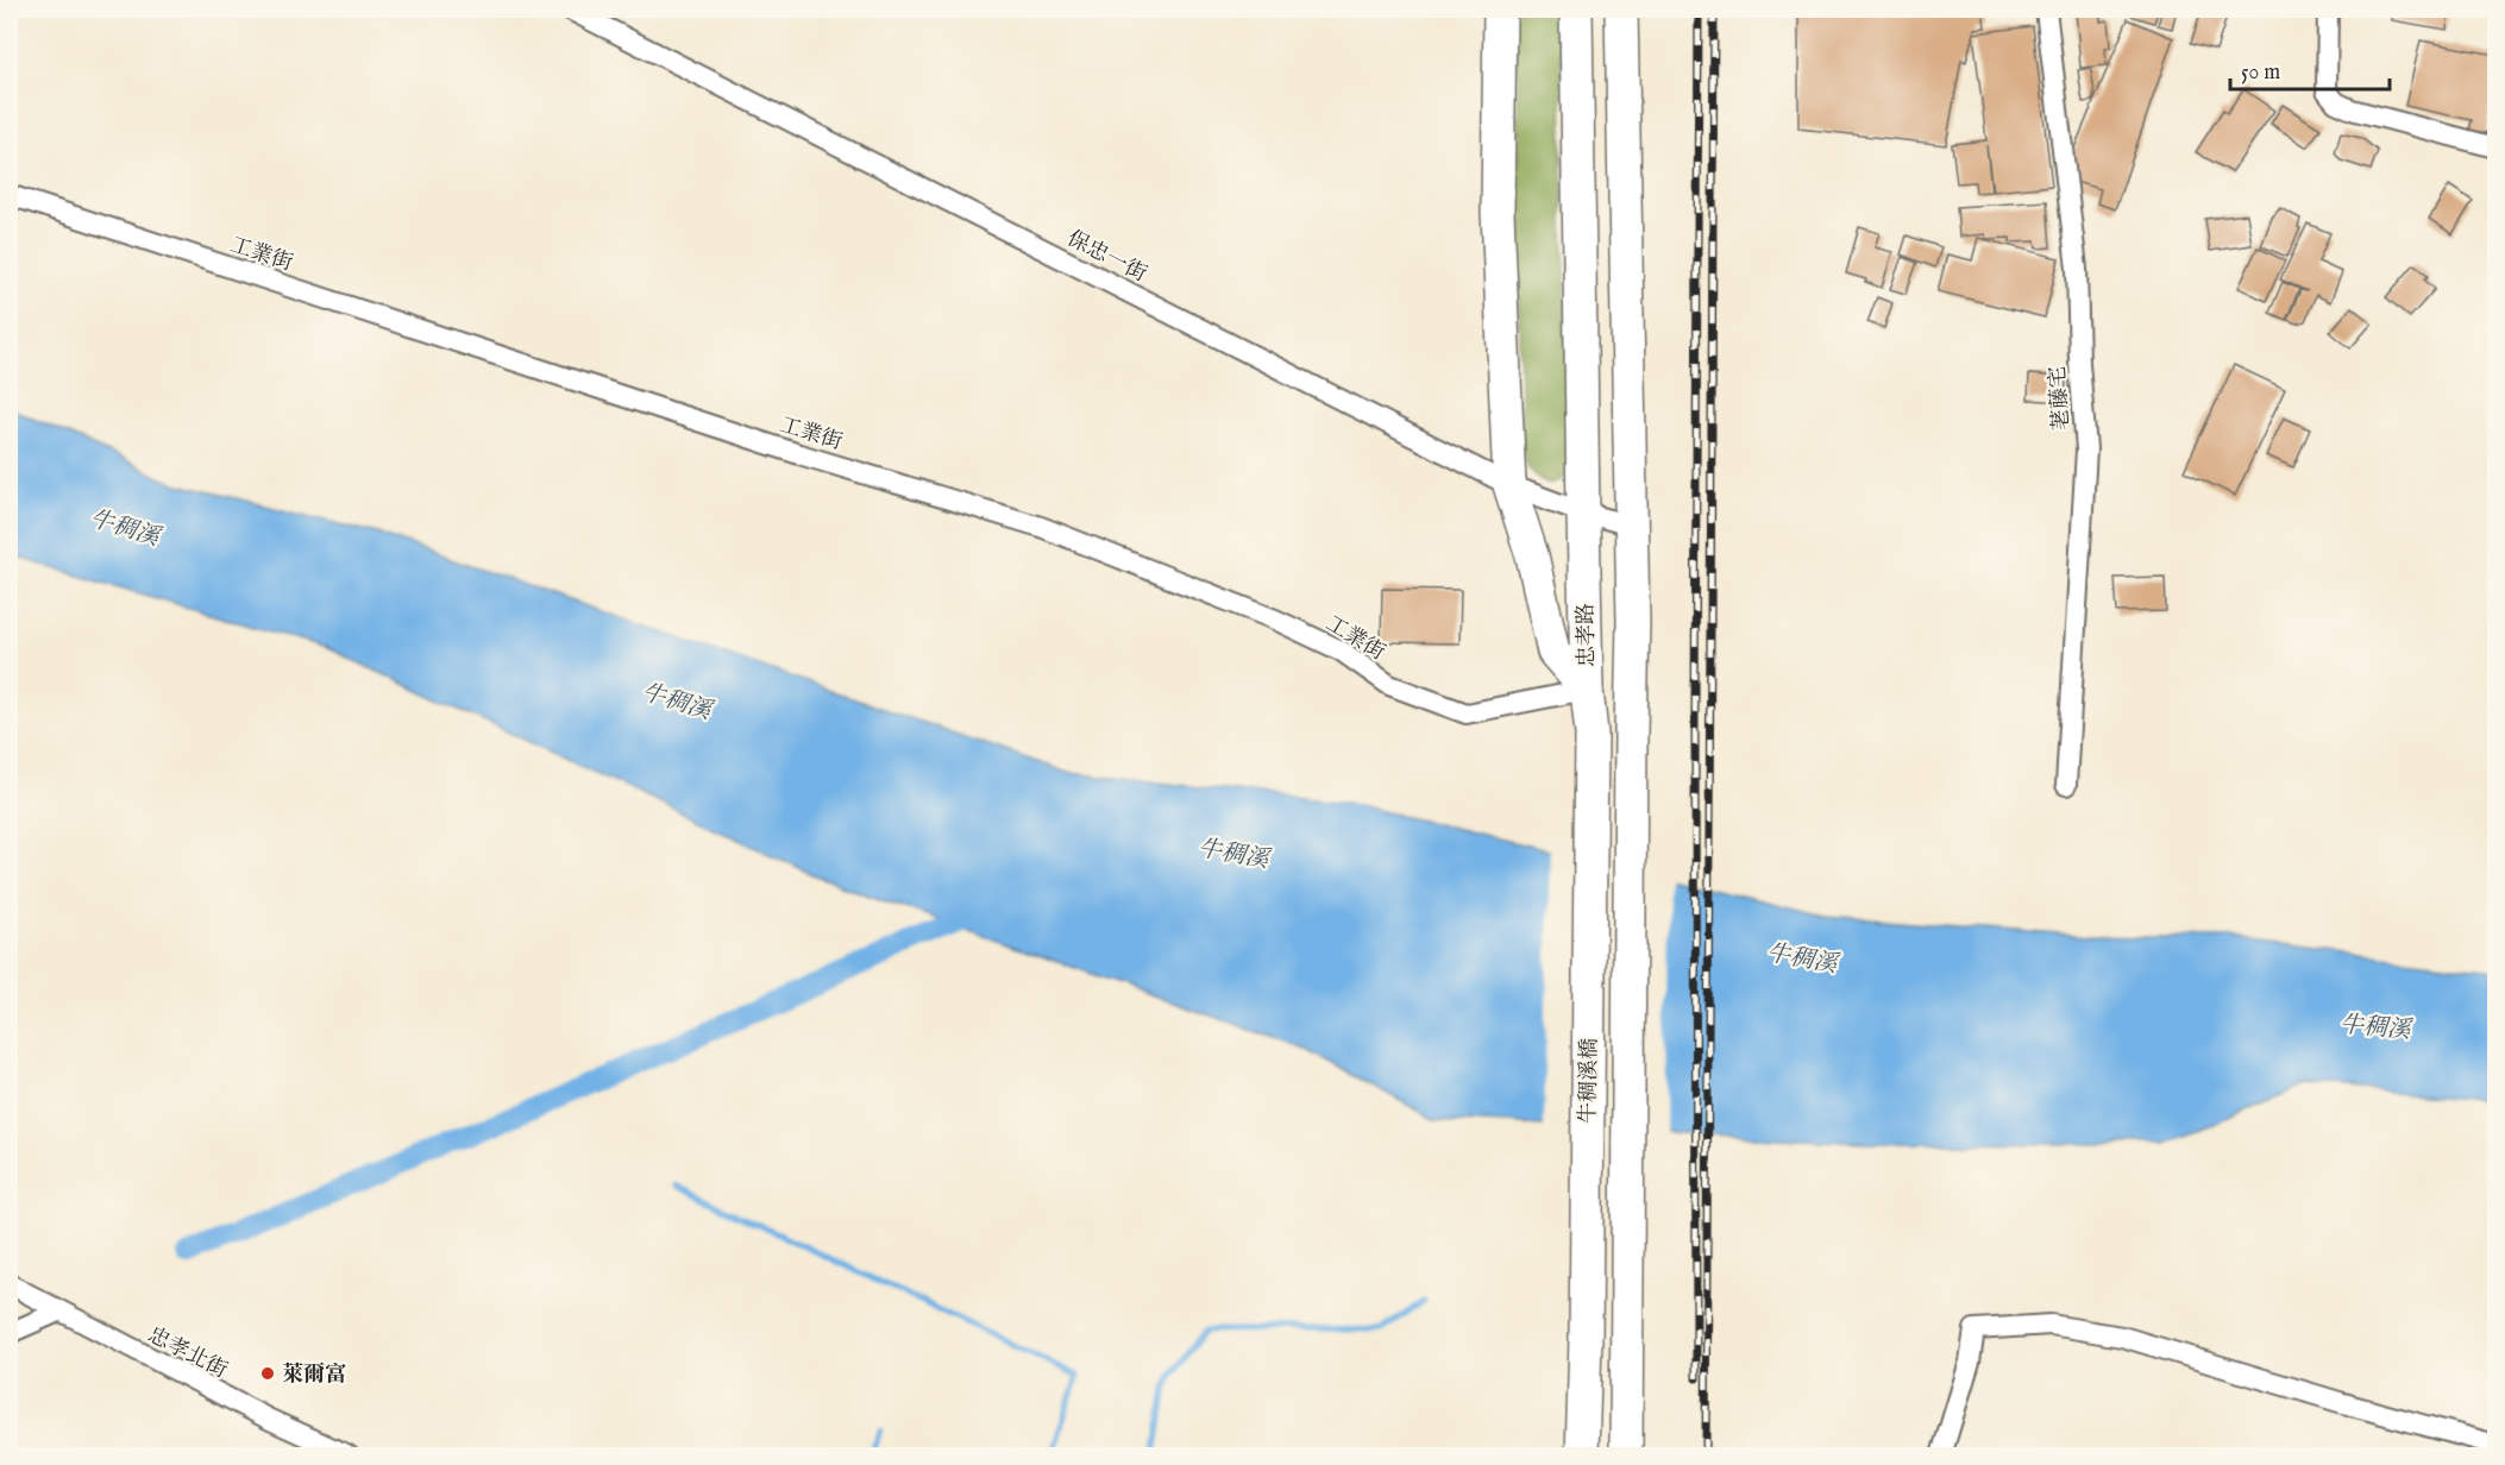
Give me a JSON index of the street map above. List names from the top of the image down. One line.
{"streets":{"main road":["忠孝路","牛稠溪橋"],"street":["工業街","保忠一街","荖藤宅","忠孝北街"]},"crossings":[["工業街","忠孝路"],["工業街","牛稠溪橋"],["保忠一街","忠孝路"],["保忠一街","牛稠溪橋"],["忠孝路","牛稠溪橋"]],"water":["牛稠溪"],"places":["萊爾富"],"scale_bar":"50 m"}
